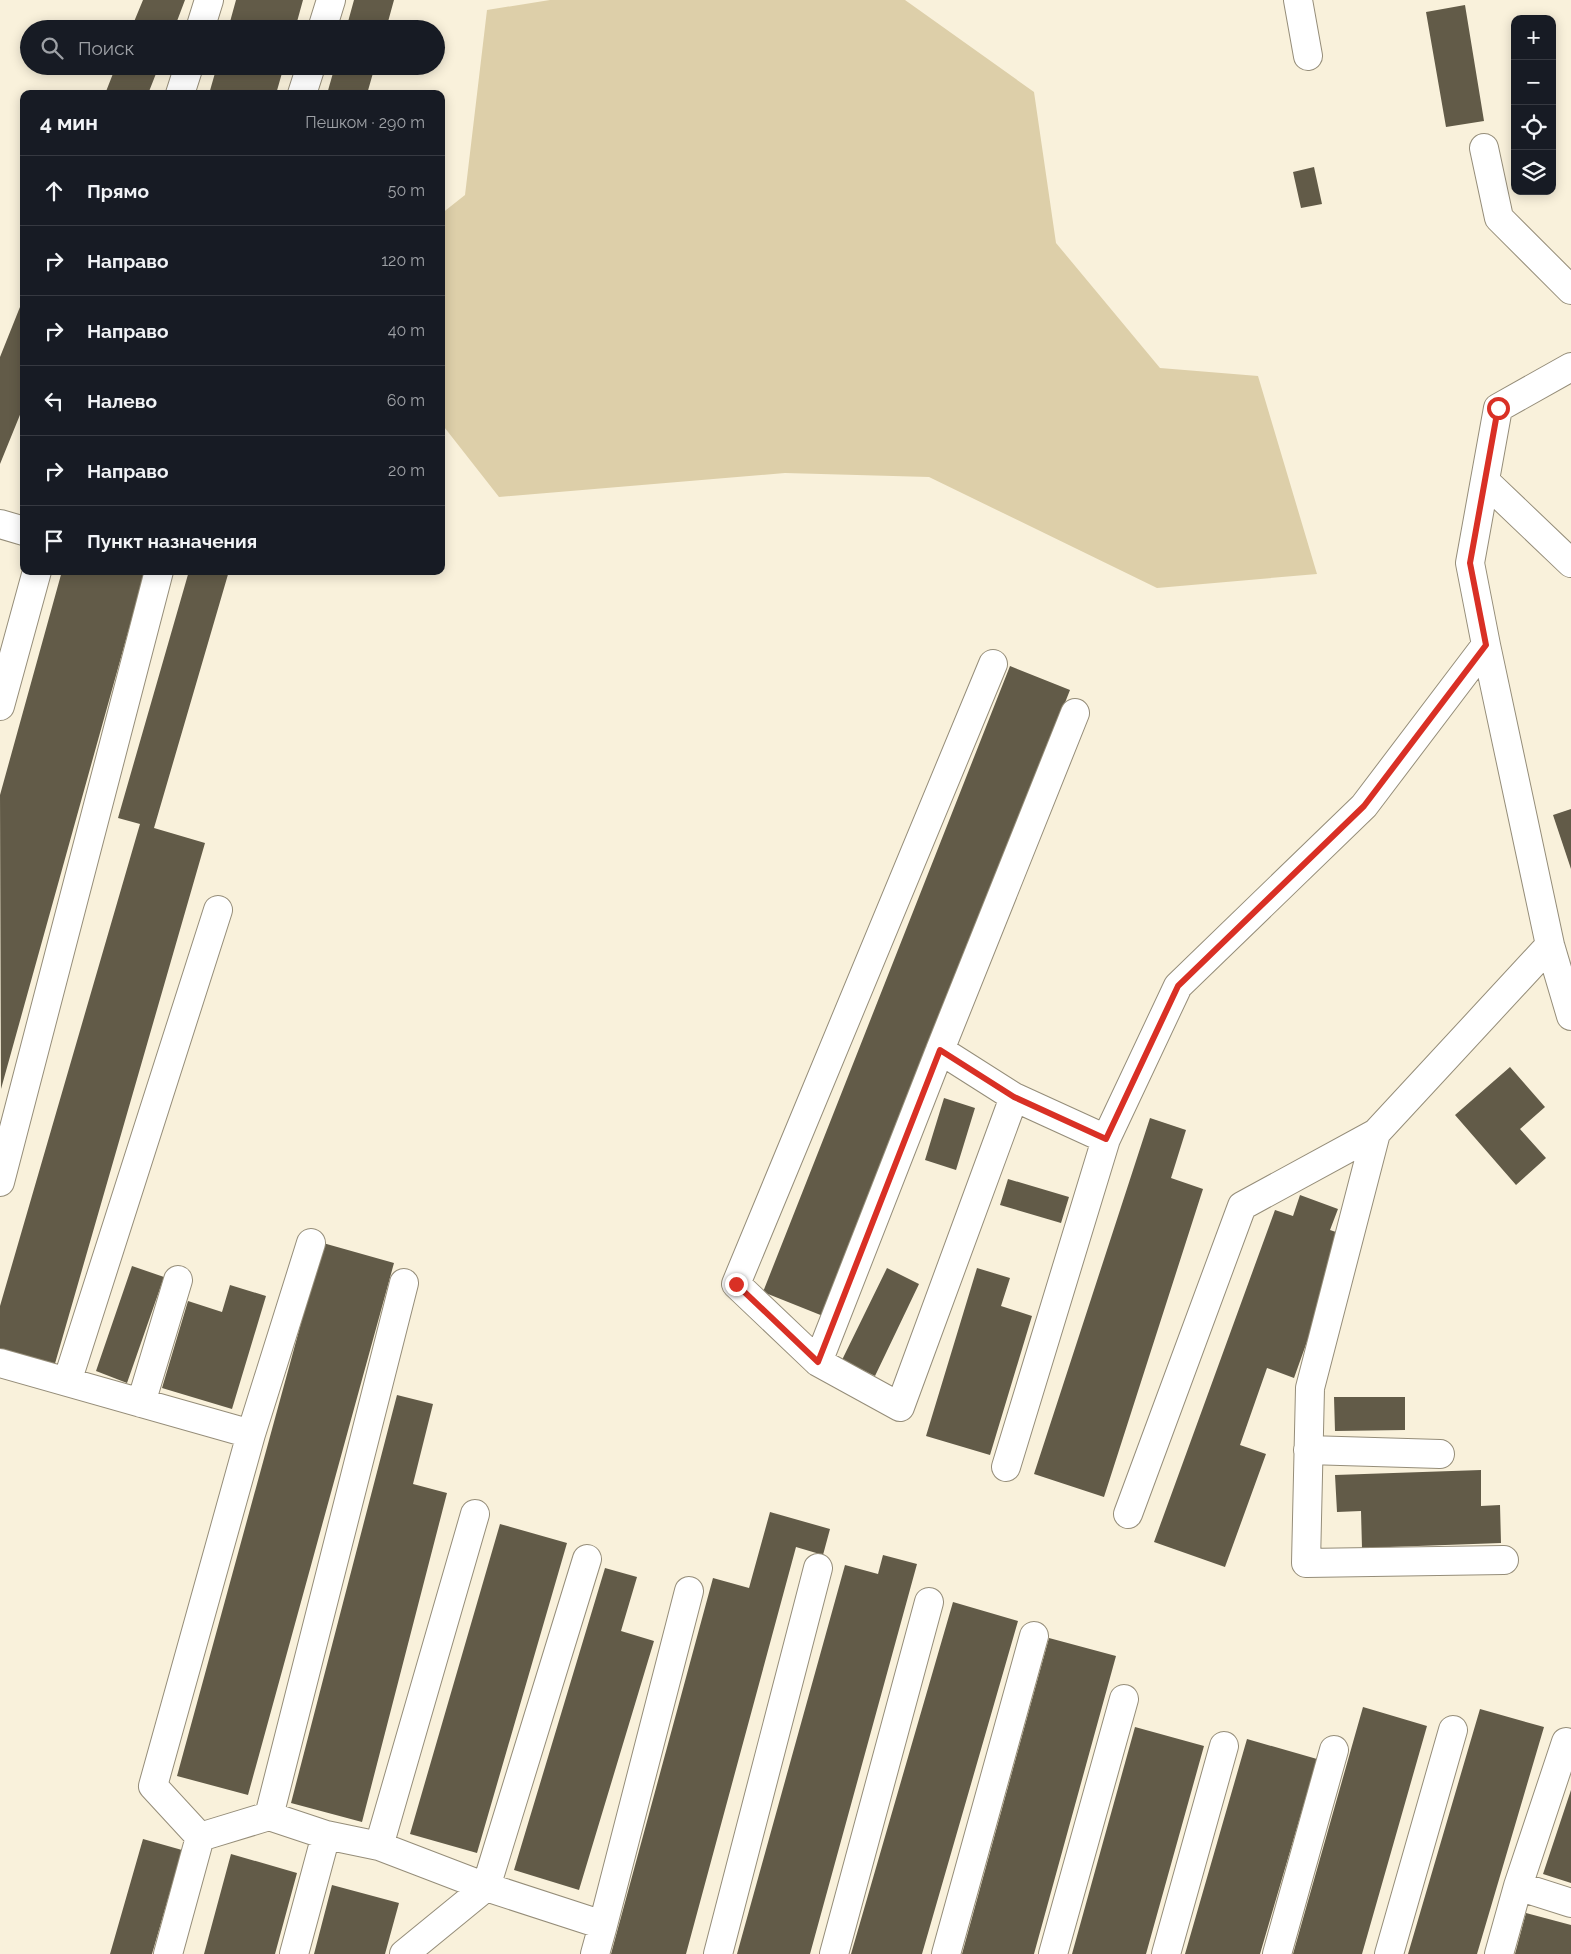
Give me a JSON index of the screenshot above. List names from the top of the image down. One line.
{"page":{"map_buttons":["+","−"],"search":"Поиск","heading":["4 мин","Пешком · 290 m"],"list":[["Прямо","50 m"],["Направо","120 m"],["Направо","40 m"],["Налево","60 m"],["Направо","20 m"],"Пункт назначения"]}}
